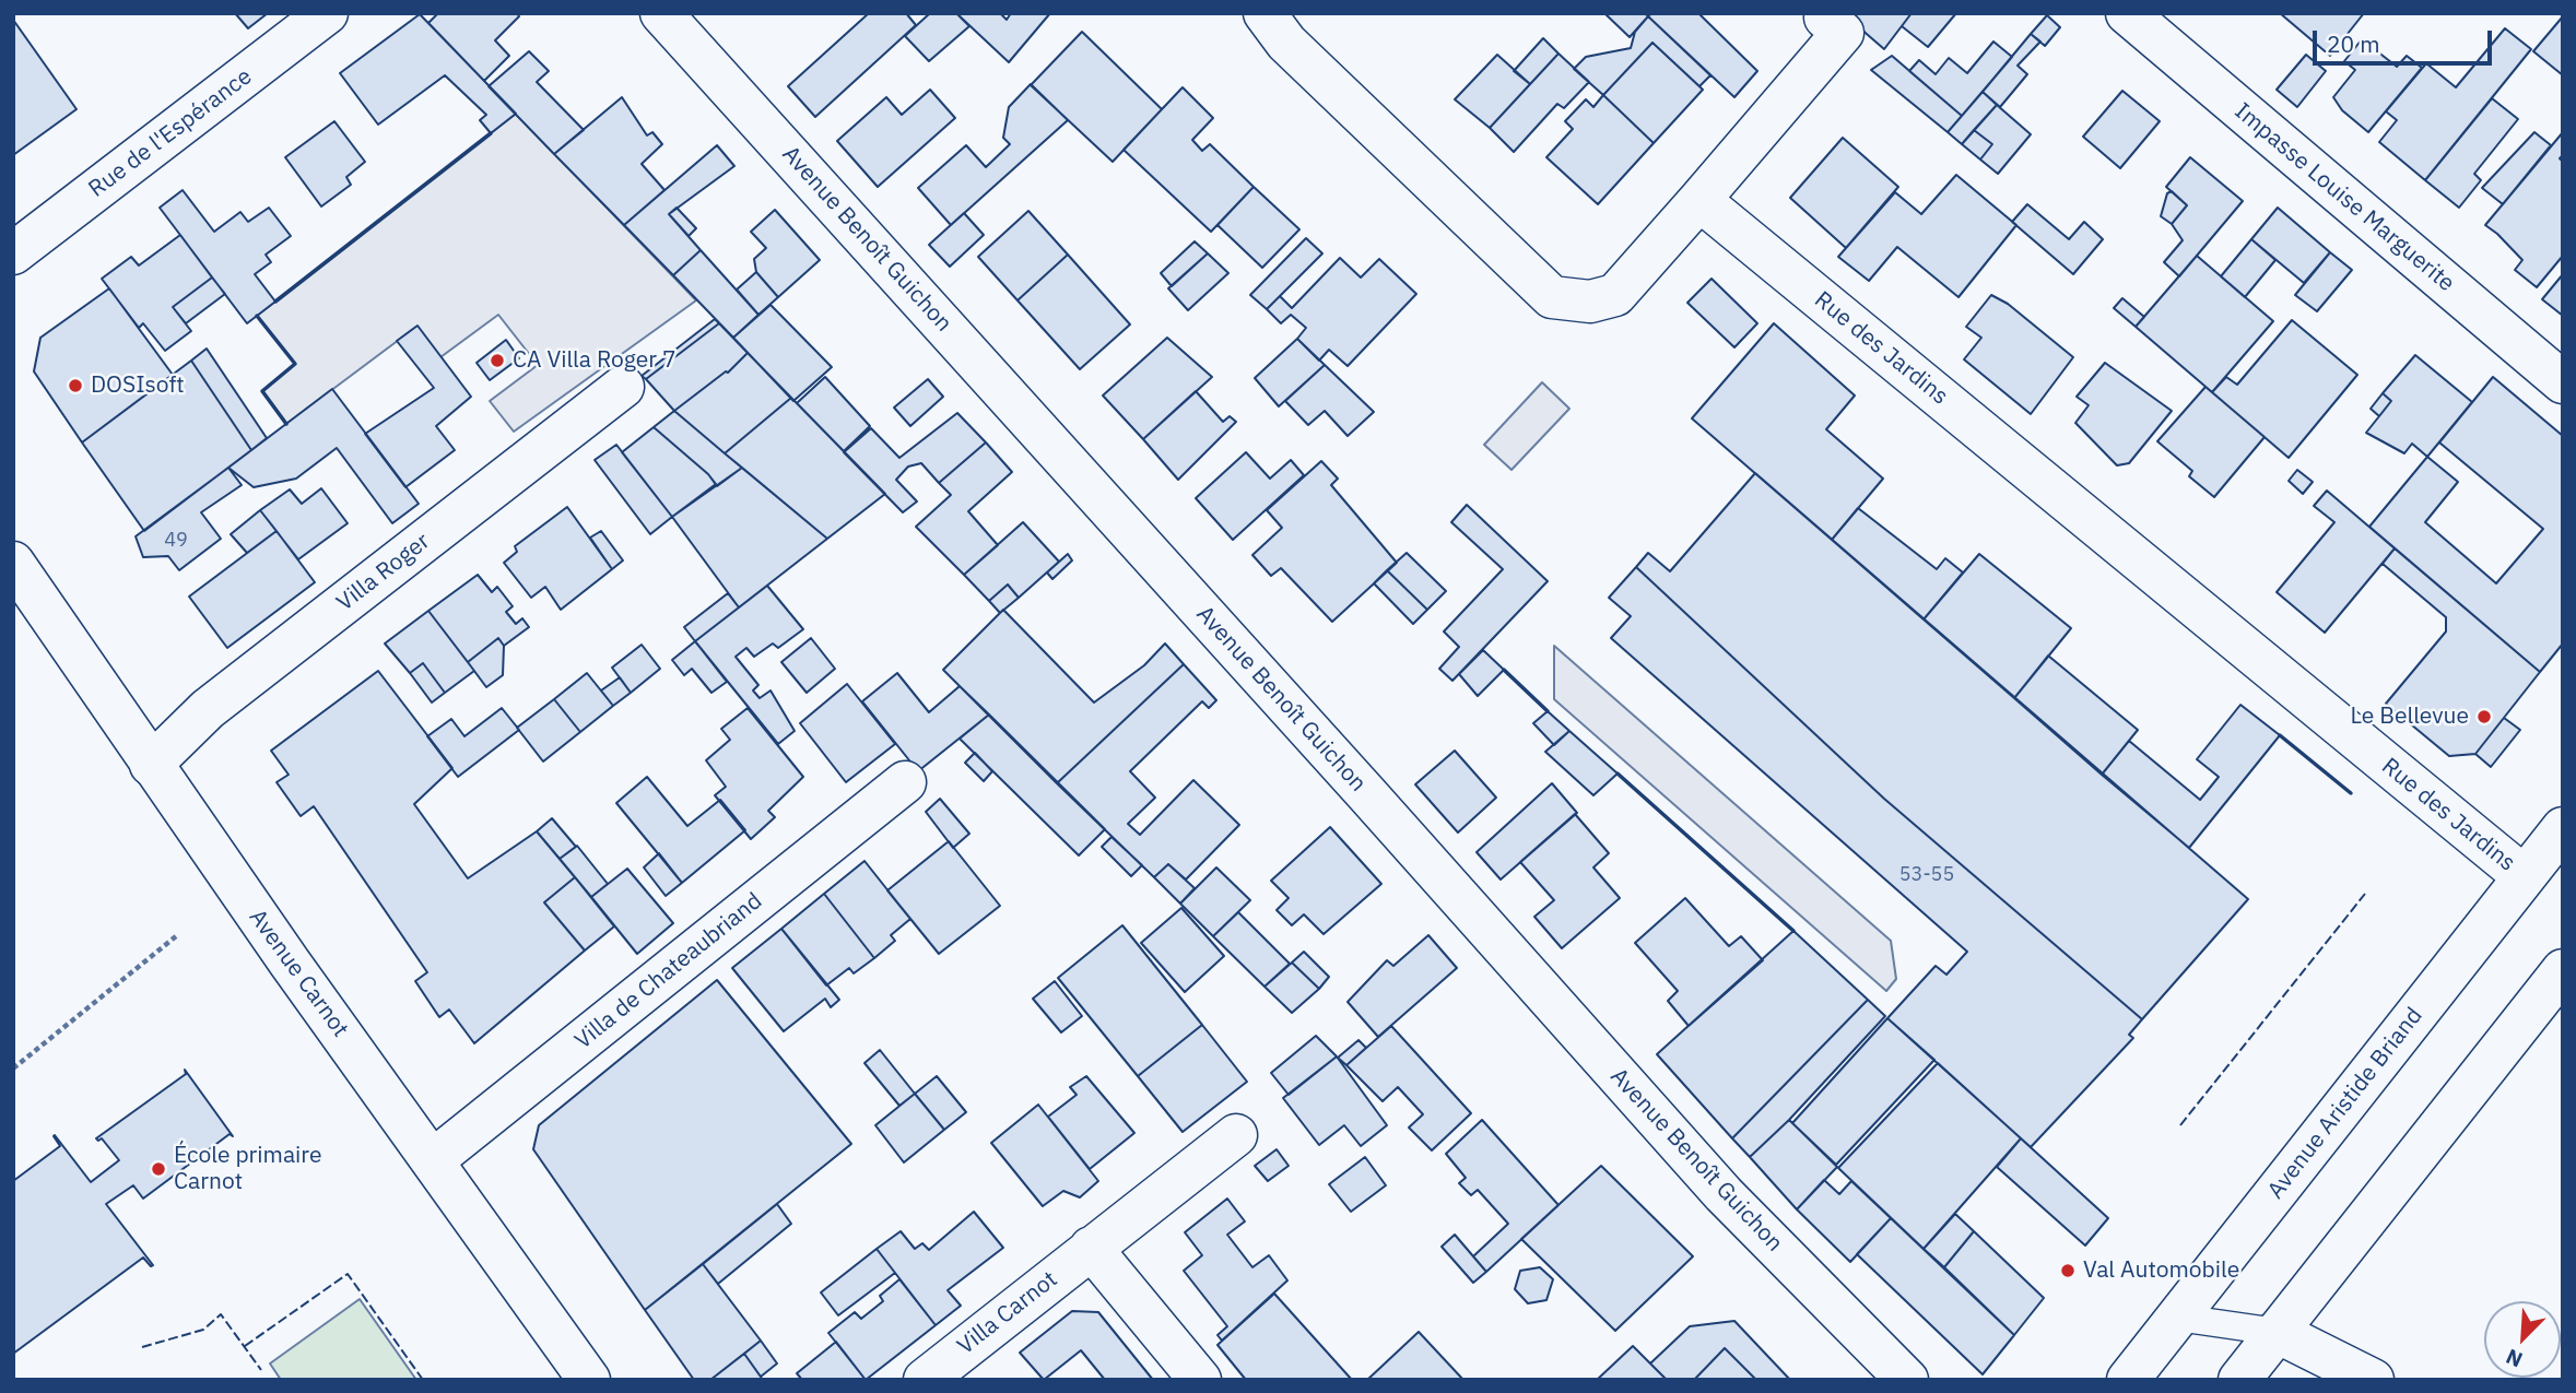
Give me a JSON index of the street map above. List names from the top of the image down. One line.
{"streets":{"street":["Rue de l'Espérance","Impasse Louise Marguerite","Avenue Benoît Guichon","Rue des Jardins","Villa Roger","Villa de Chateaubriand","Avenue Carnot","Avenue Aristide Briand","Villa Carnot"]},"crossings":[["Rue des Jardins","Avenue Aristide Briand"],["Villa Roger","Avenue Carnot"],["Villa de Chateaubriand","Avenue Carnot"]],"places":["CA Villa Roger 7","DOSIsoft","Le Bellevue","École primaire Carnot","Val Automobile"],"house_numbers":["49","53-55"],"scale_bar":"20 m","north":"bottom left"}
